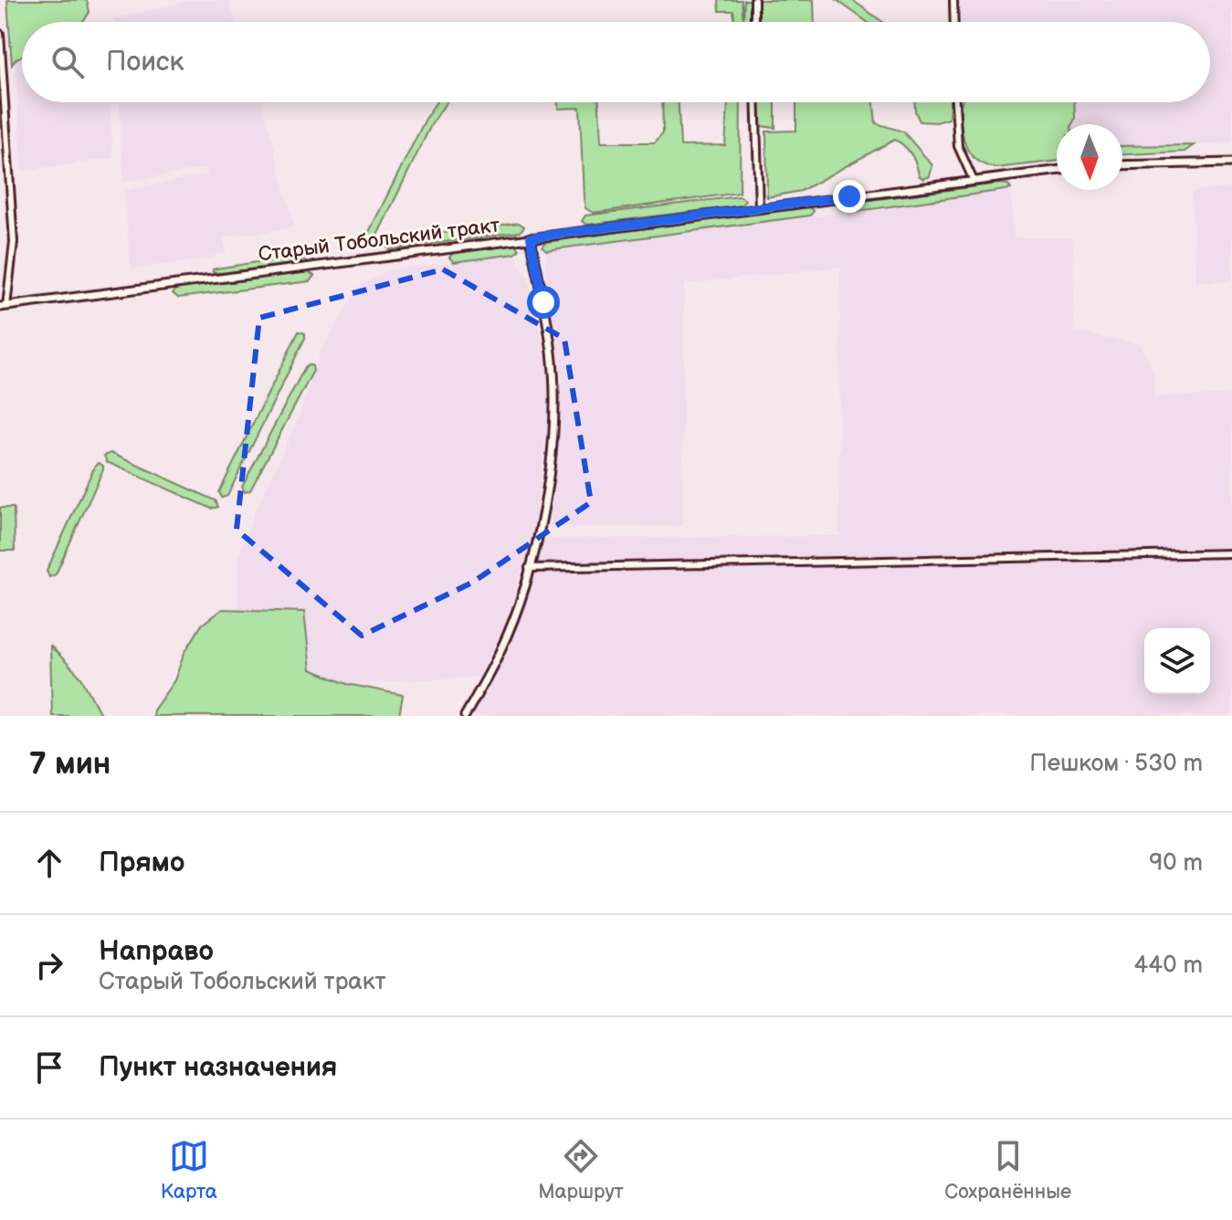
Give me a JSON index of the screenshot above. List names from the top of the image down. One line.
{"streets":{"street":["Старый Тобольский тракт"]},"north":"bottom","page":{"search":"Поиск","heading":["7 мин","Пешком · 530 m"],"list":[["Прямо","90 m"],["Направо","Старый Тобольский тракт","440 m"],"Пункт назначения"],"nav":["Карта","Маршрут","Сохранённые"]}}
